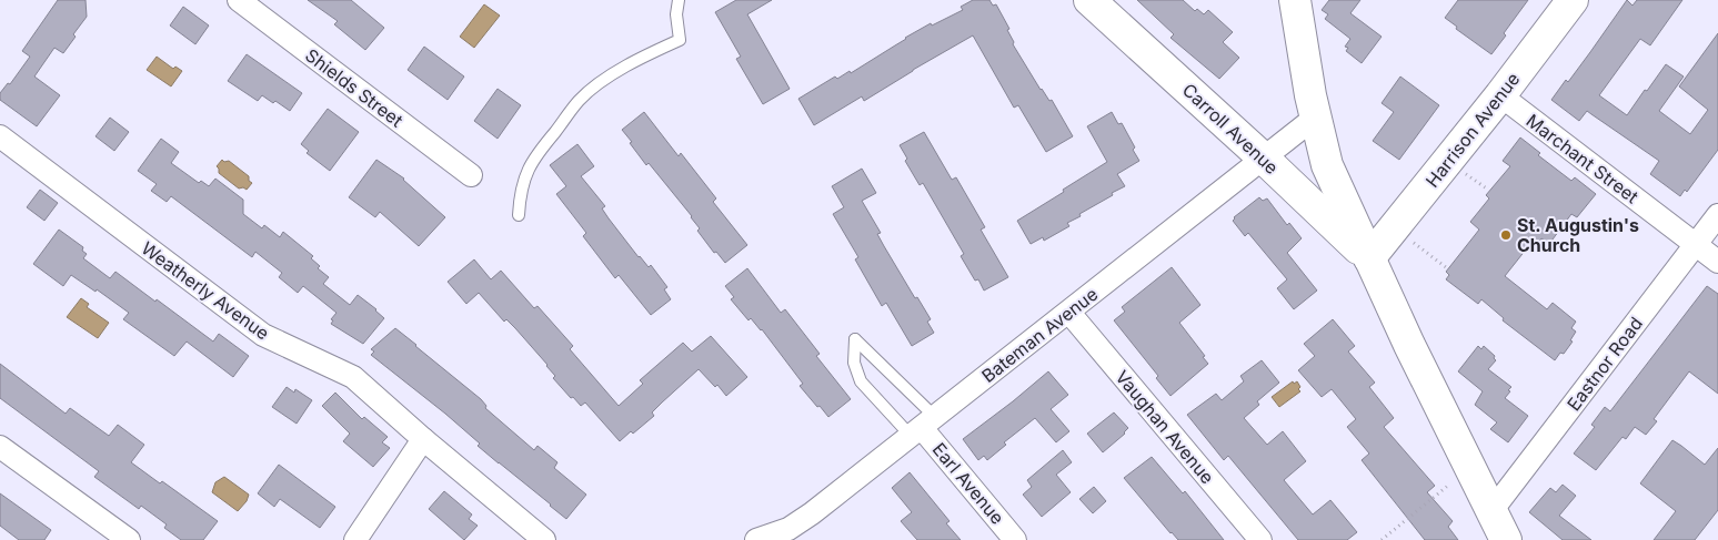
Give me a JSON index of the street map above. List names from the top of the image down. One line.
{"streets":{"street":["Shields Street","Carroll Avenue","Harrison Avenue","Marchant Street","Weatherly Avenue","Bateman Avenue","Eastnor Road","Vaughan Avenue","Earl Avenue"]},"crossings":[["Carroll Avenue","Harrison Avenue"],["Carroll Avenue","Bateman Avenue"],["Carroll Avenue","Eastnor Road"],["Harrison Avenue","Marchant Street"],["Marchant Street","Eastnor Road"],["Bateman Avenue","Vaughan Avenue"],["Bateman Avenue","Earl Avenue"]],"places":["St. Augustin's Church"]}
